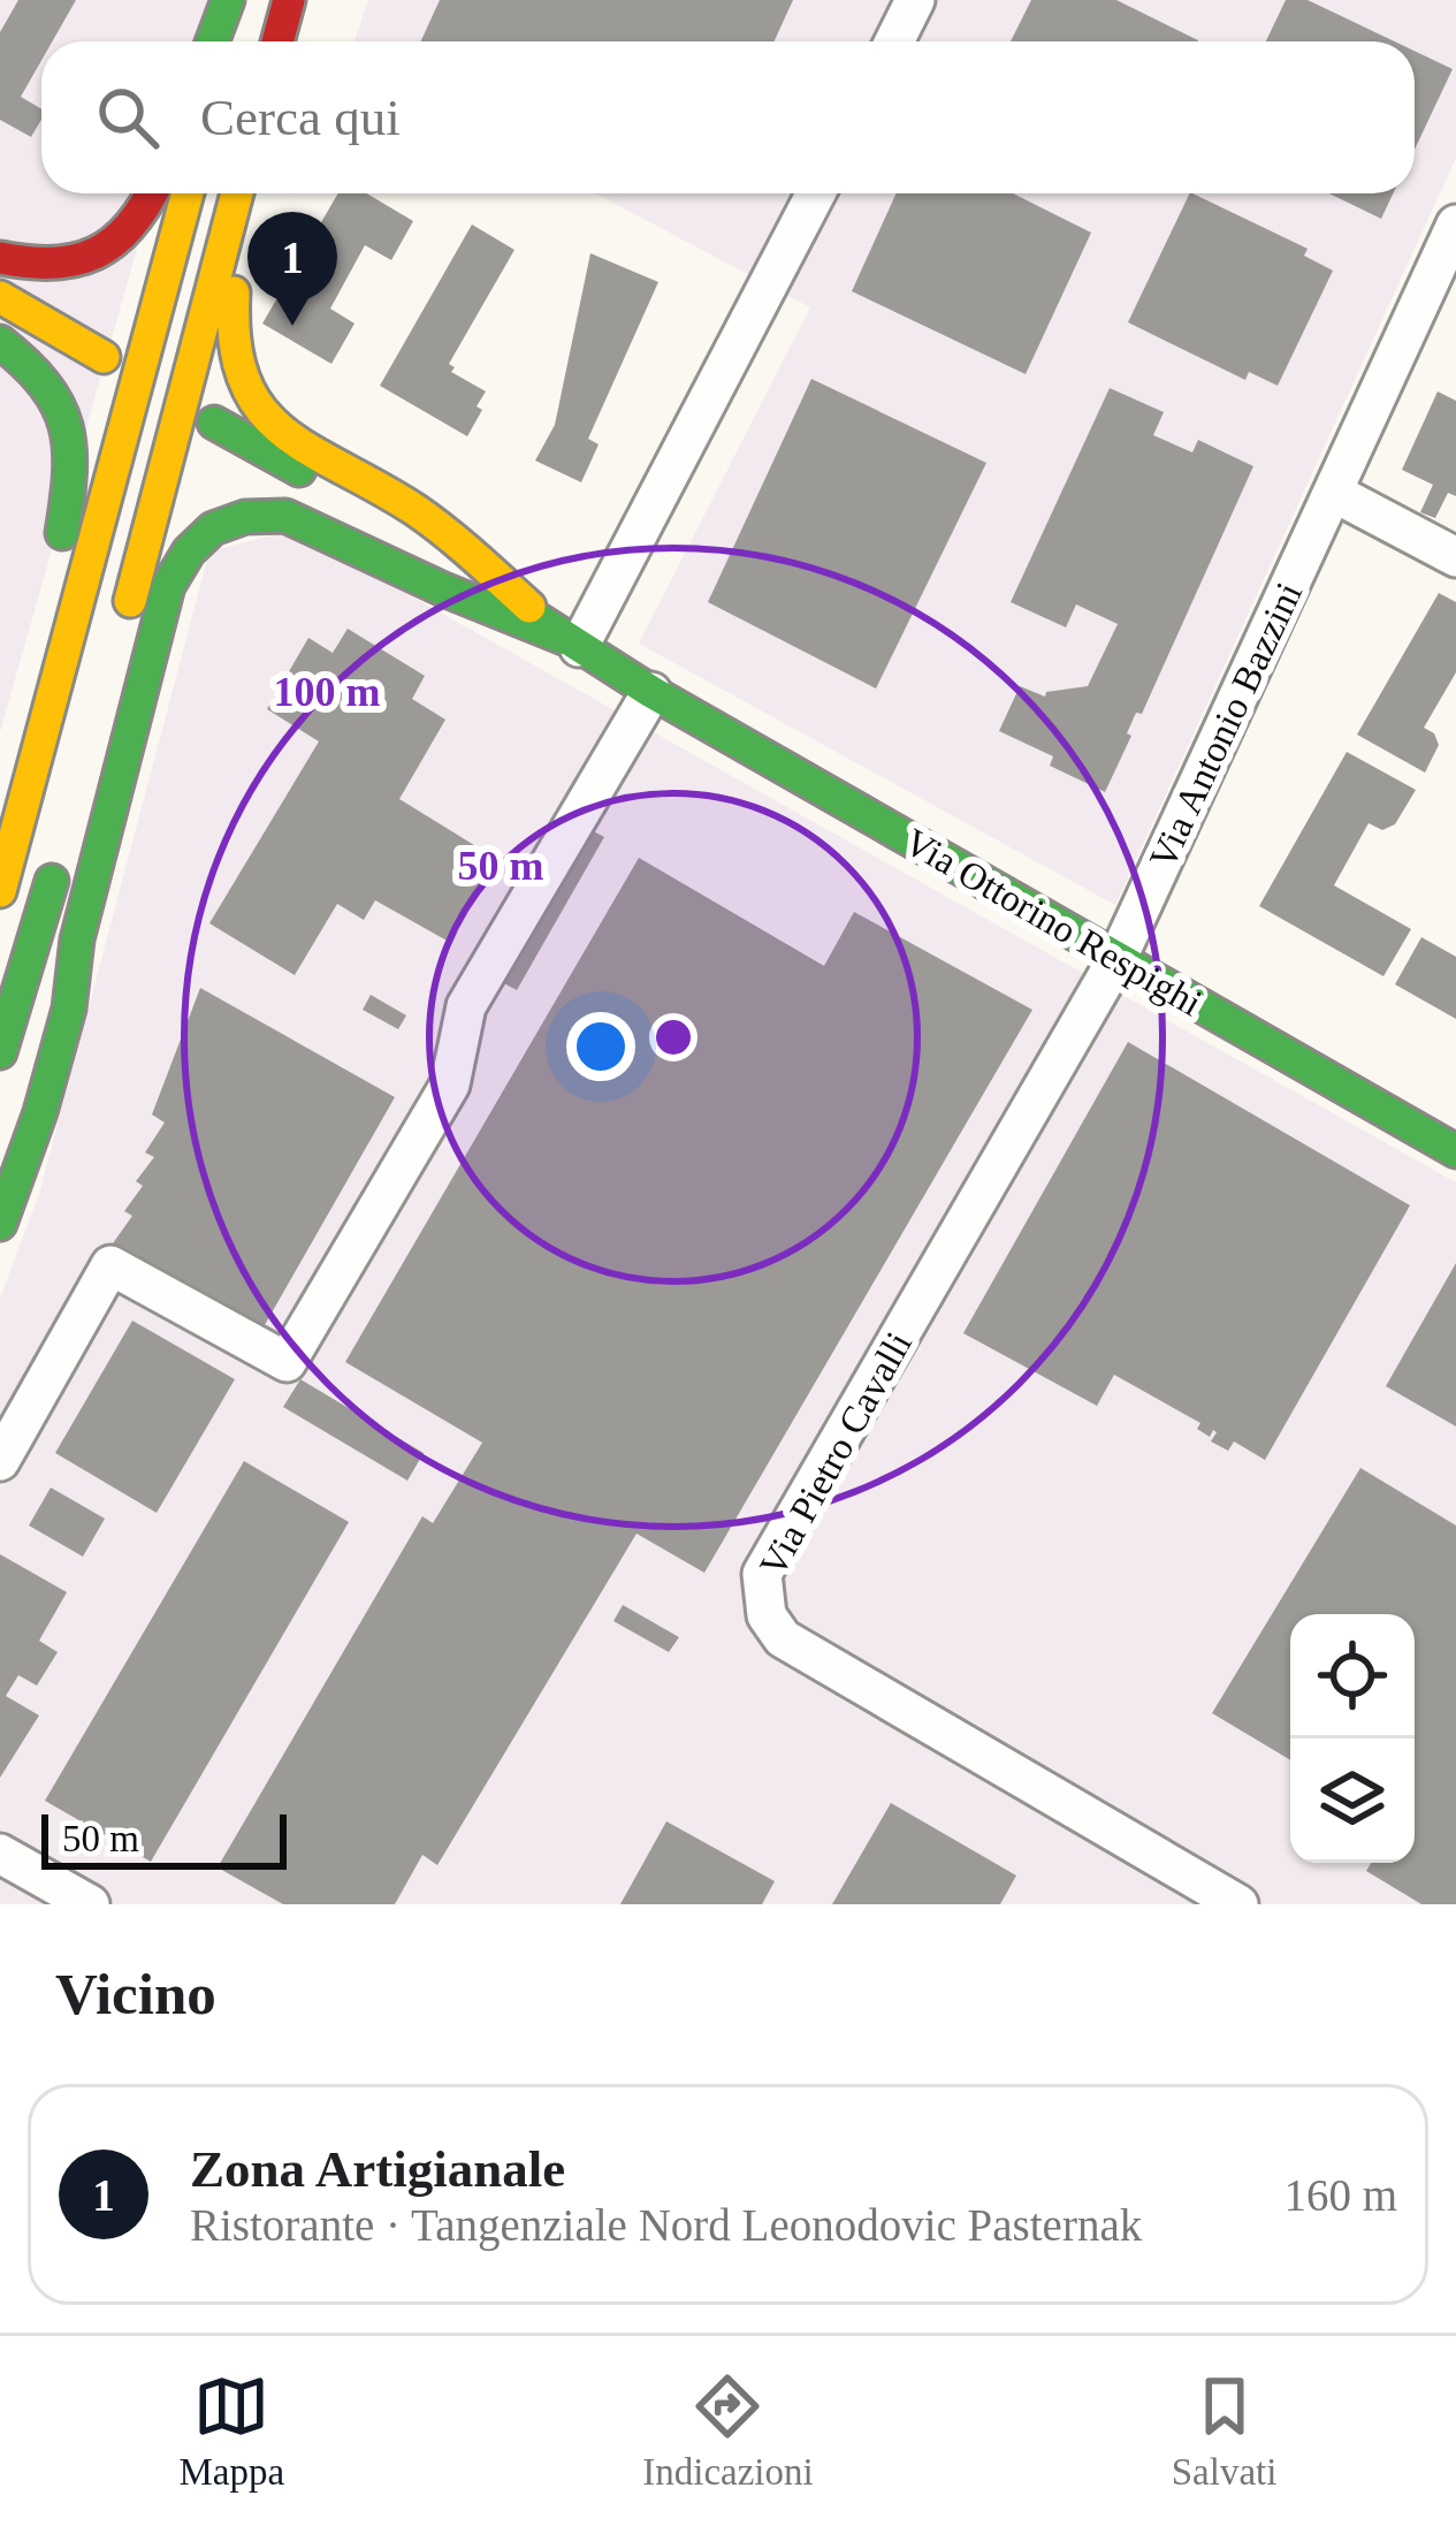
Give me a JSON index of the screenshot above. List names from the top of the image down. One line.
{"streets":{"main road":["Via Ottorino Respighi"],"street":["Via Antonio Bazzini","Via Pietro Cavalli"]},"crossings":[["Via Antonio Bazzini","Via Ottorino Respighi"],["Via Antonio Bazzini","Via Pietro Cavalli"],["Via Ottorino Respighi","Via Pietro Cavalli"]],"scale_bar":"50 m","page":{"search":"Cerca qui","pins":"1","scale":"50 m","heading":"Vicino","list":[{"mark":"1","name":"Zona Artigianale","note":"Ristorante · Tangenziale Nord Leonodovic Pasternak","value":"160 m"}],"nav":["Mappa","Indicazioni","Salvati"]},"rings":["100 m","50 m"]}
